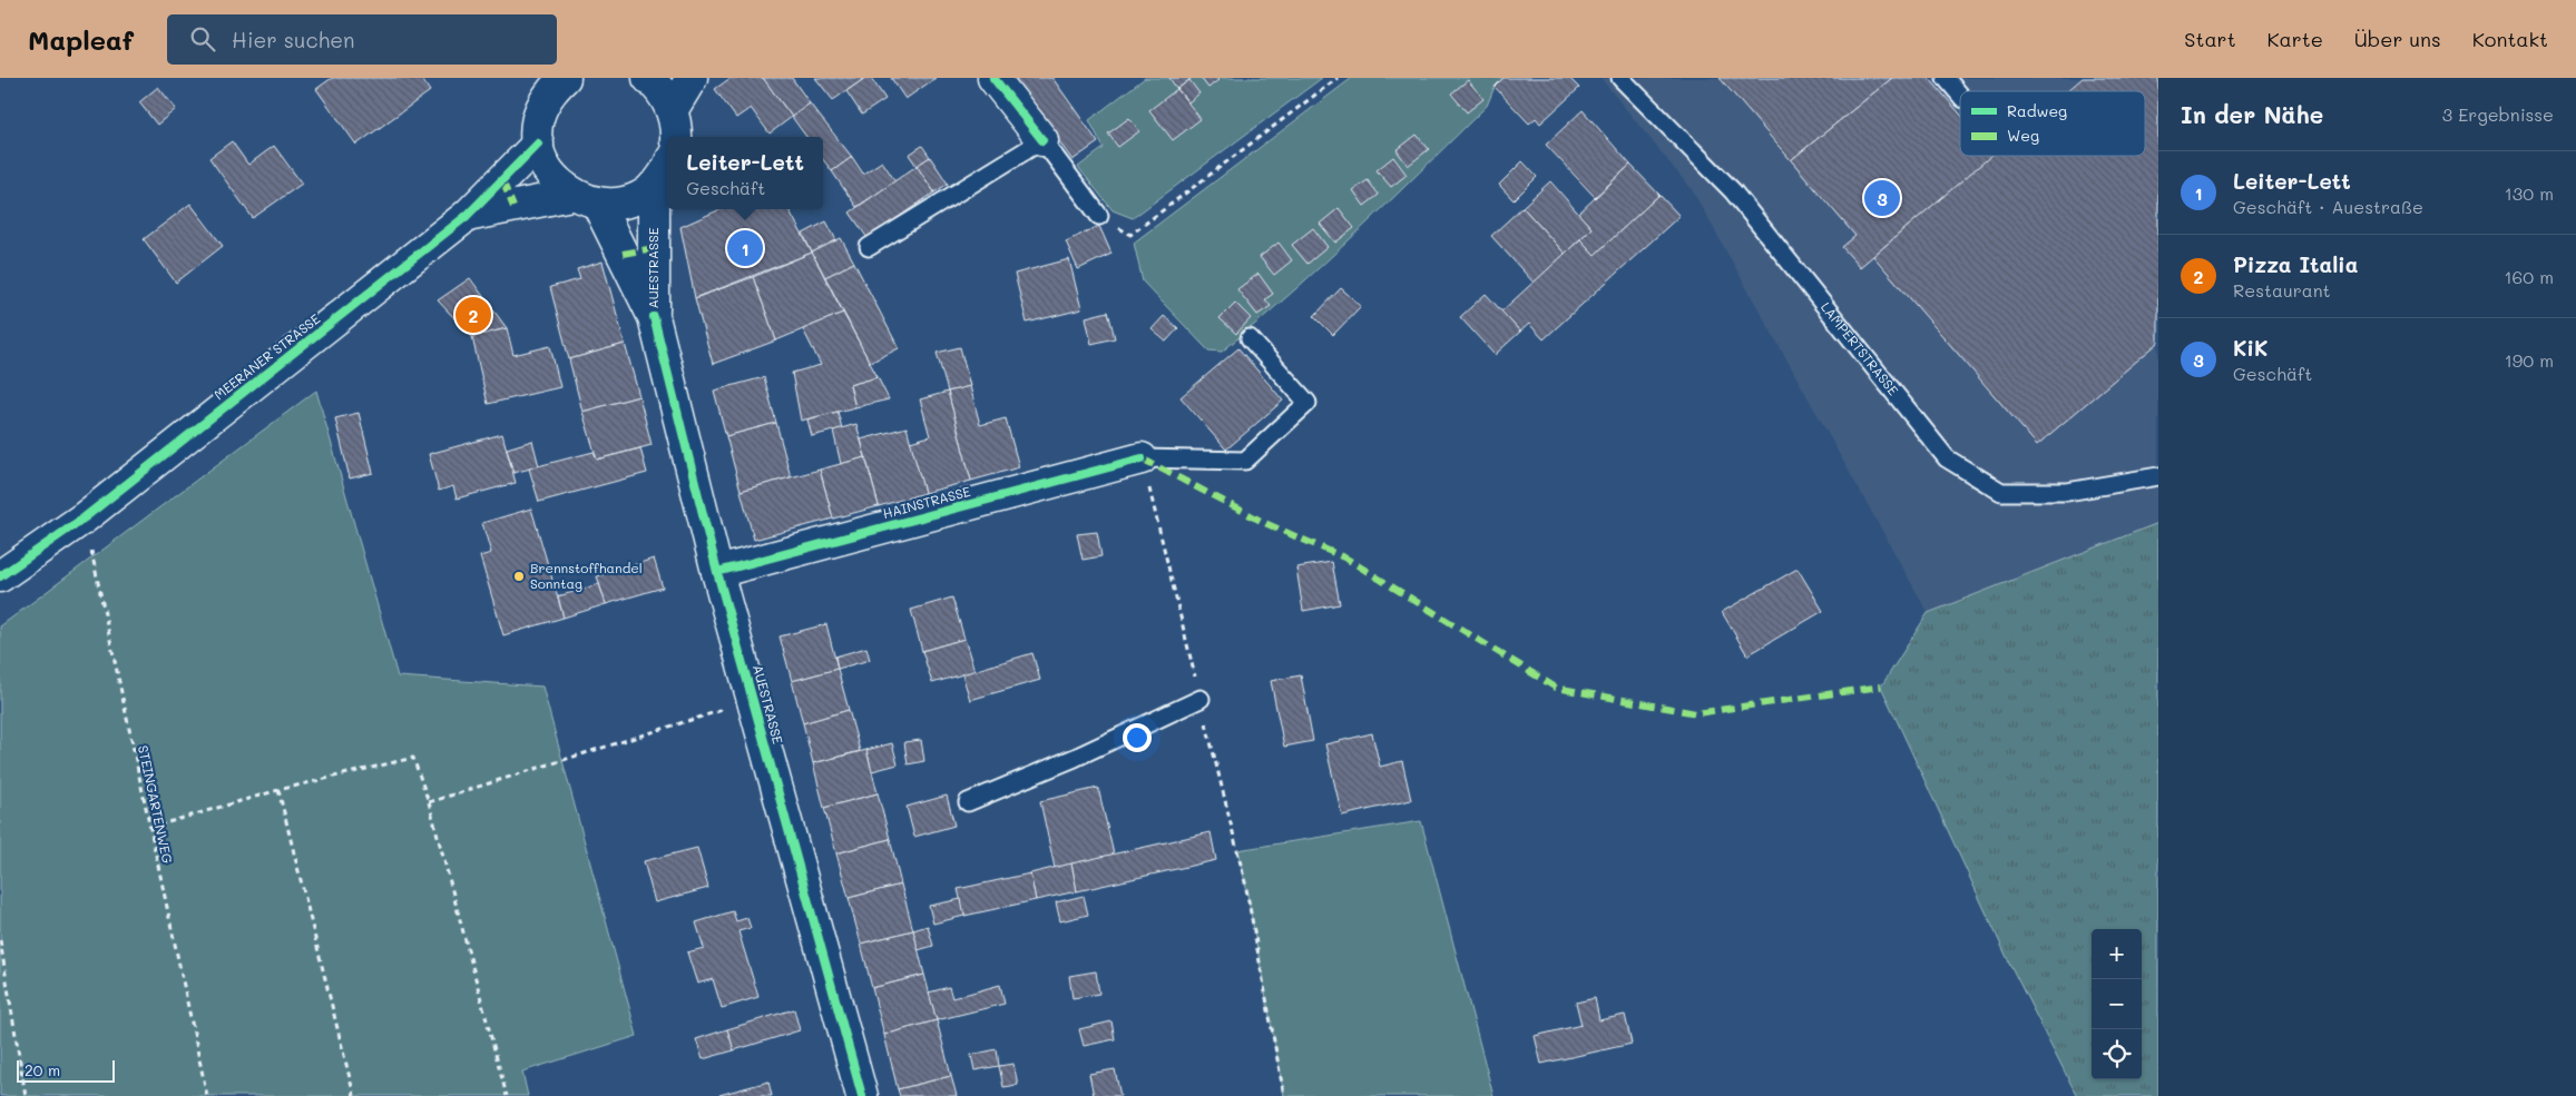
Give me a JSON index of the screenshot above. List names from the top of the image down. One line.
{"streets":{"street":["AUESTRASSE","MEERANER STRASSE","HAINSTRASSE"],"lane":["LAMPERTSTRASSE"],"path":["STEINGARTENWEG"]},"crossings":[["AUESTRASSE","MEERANER STRASSE"],["AUESTRASSE","HAINSTRASSE"],["MEERANER STRASSE","STEINGARTENWEG"]],"places":["Brennstoffhandel Sonntag"],"legend":["Radweg","Weg"],"scale_bar":"20 m","page":{"header":"Mapleaf","search":"Hier suchen","nav":["Start","Karte","Über uns","Kontakt"],"heading":["In der Nähe","3 Ergebnisse"],"popup":["Leiter-Lett","Geschäft"],"list":[{"mark":"1","name":"Leiter-Lett","note":"Geschäft · Auestraße","value":"130 m"},{"mark":"2","name":"Pizza Italia","note":"Restaurant","value":"160 m"},{"mark":"3","name":"KiK","note":"Geschäft","value":"190 m"}],"pins":["3","1","2"],"map_buttons":["+","−"],"scale":"20 m"}}
